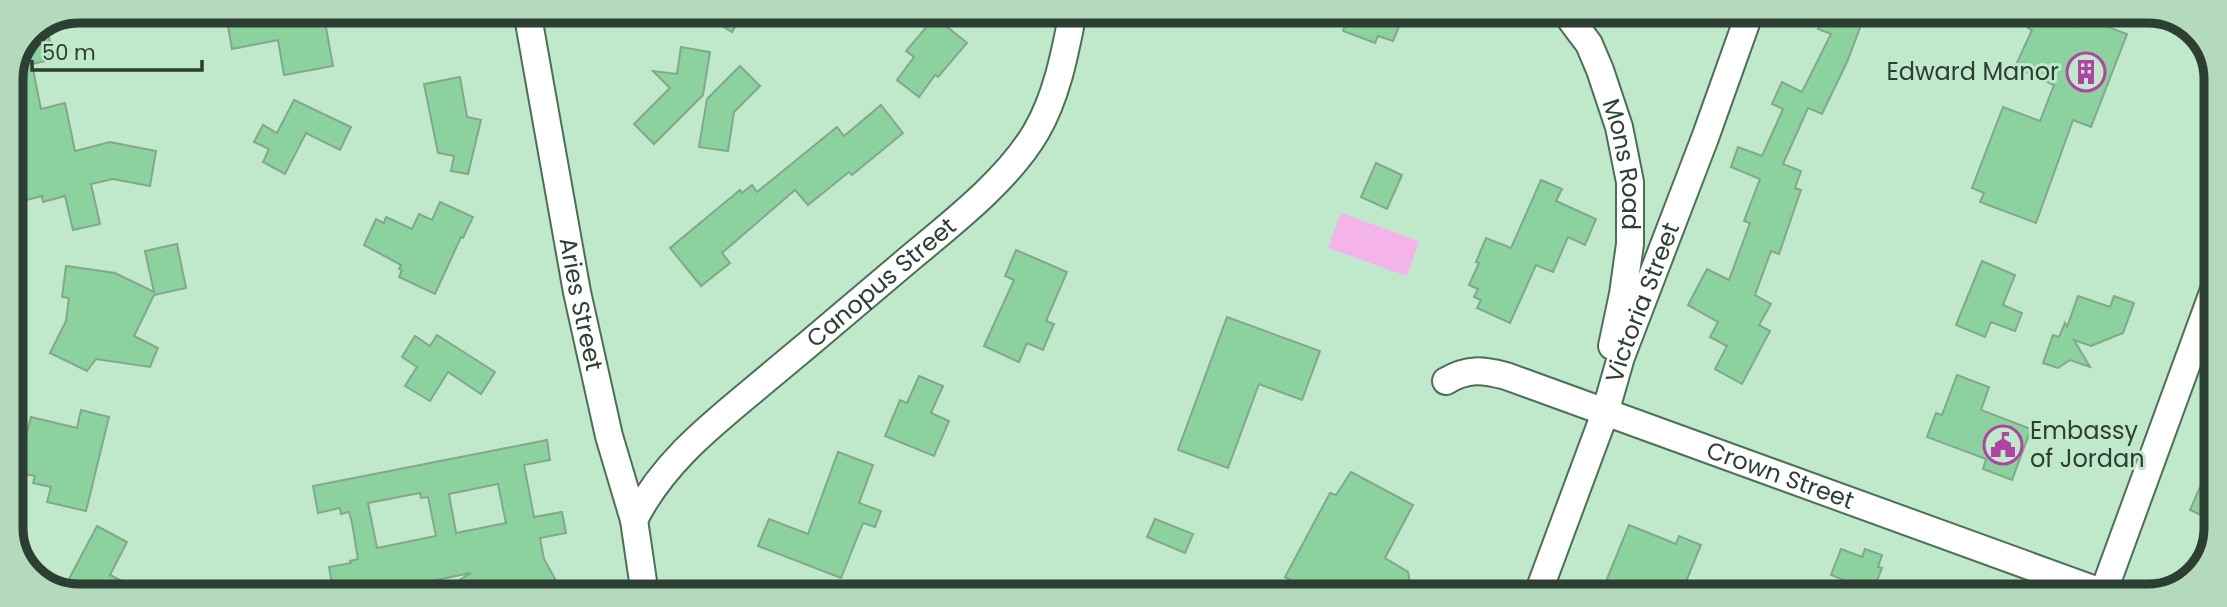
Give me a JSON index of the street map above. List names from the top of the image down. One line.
{"streets":{"street":["Mons Road","Canopus Street","Aries Street","Victoria Street","Crown Street"]},"crossings":[["Mons Road","Victoria Street"],["Mons Road","Crown Street"],["Canopus Street","Aries Street"],["Victoria Street","Crown Street"]],"places":{"building":["Edward Manor"],"public building":["Embassy of Jordan"]},"scale_bar":"50 m"}
